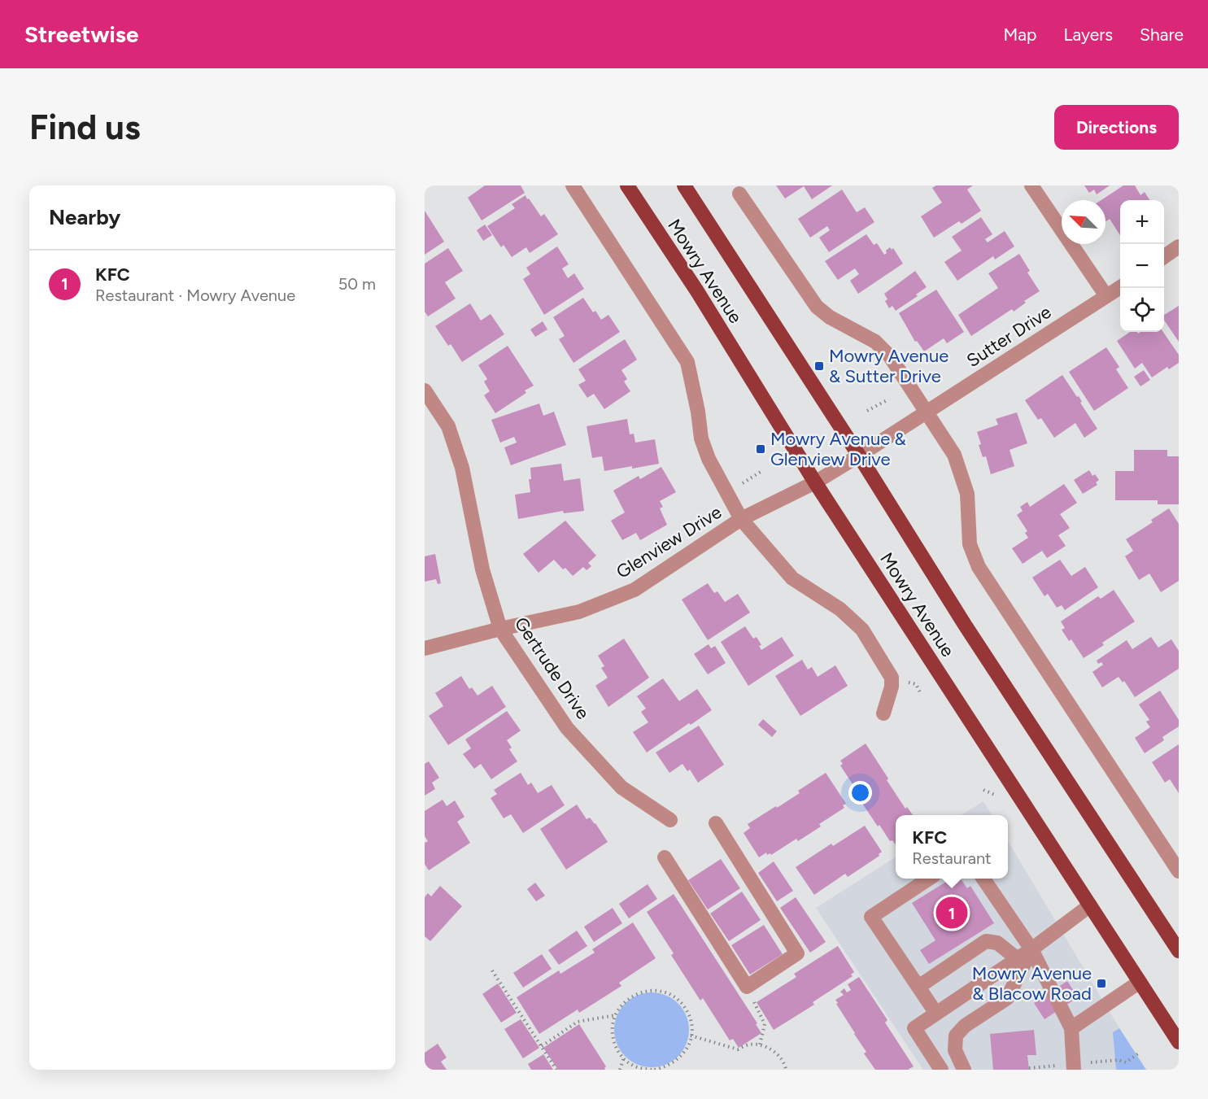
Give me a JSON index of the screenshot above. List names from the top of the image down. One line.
{"streets":{"main road":["Mowry Avenue"],"street":["Sutter Drive","Glenview Drive","Gertrude Drive"]},"crossings":[["Mowry Avenue","Sutter Drive"],["Mowry Avenue","Glenview Drive"],["Sutter Drive","Glenview Drive"],["Glenview Drive","Gertrude Drive"]],"places":{"transit":["Mowry Avenue & Sutter Drive","Mowry Avenue & Glenview Drive","Mowry Avenue & Blacow Road"]},"north":"top left","page":{"header":"Streetwise","nav":["Map","Layers","Share"],"buttons":"Directions","title":"Find us","heading":"Nearby","map_buttons":["+","−"],"list":[{"mark":"1","name":"KFC","note":"Restaurant · Mowry Avenue","value":"50 m"}],"popup":["KFC","Restaurant"],"pins":"1"}}
